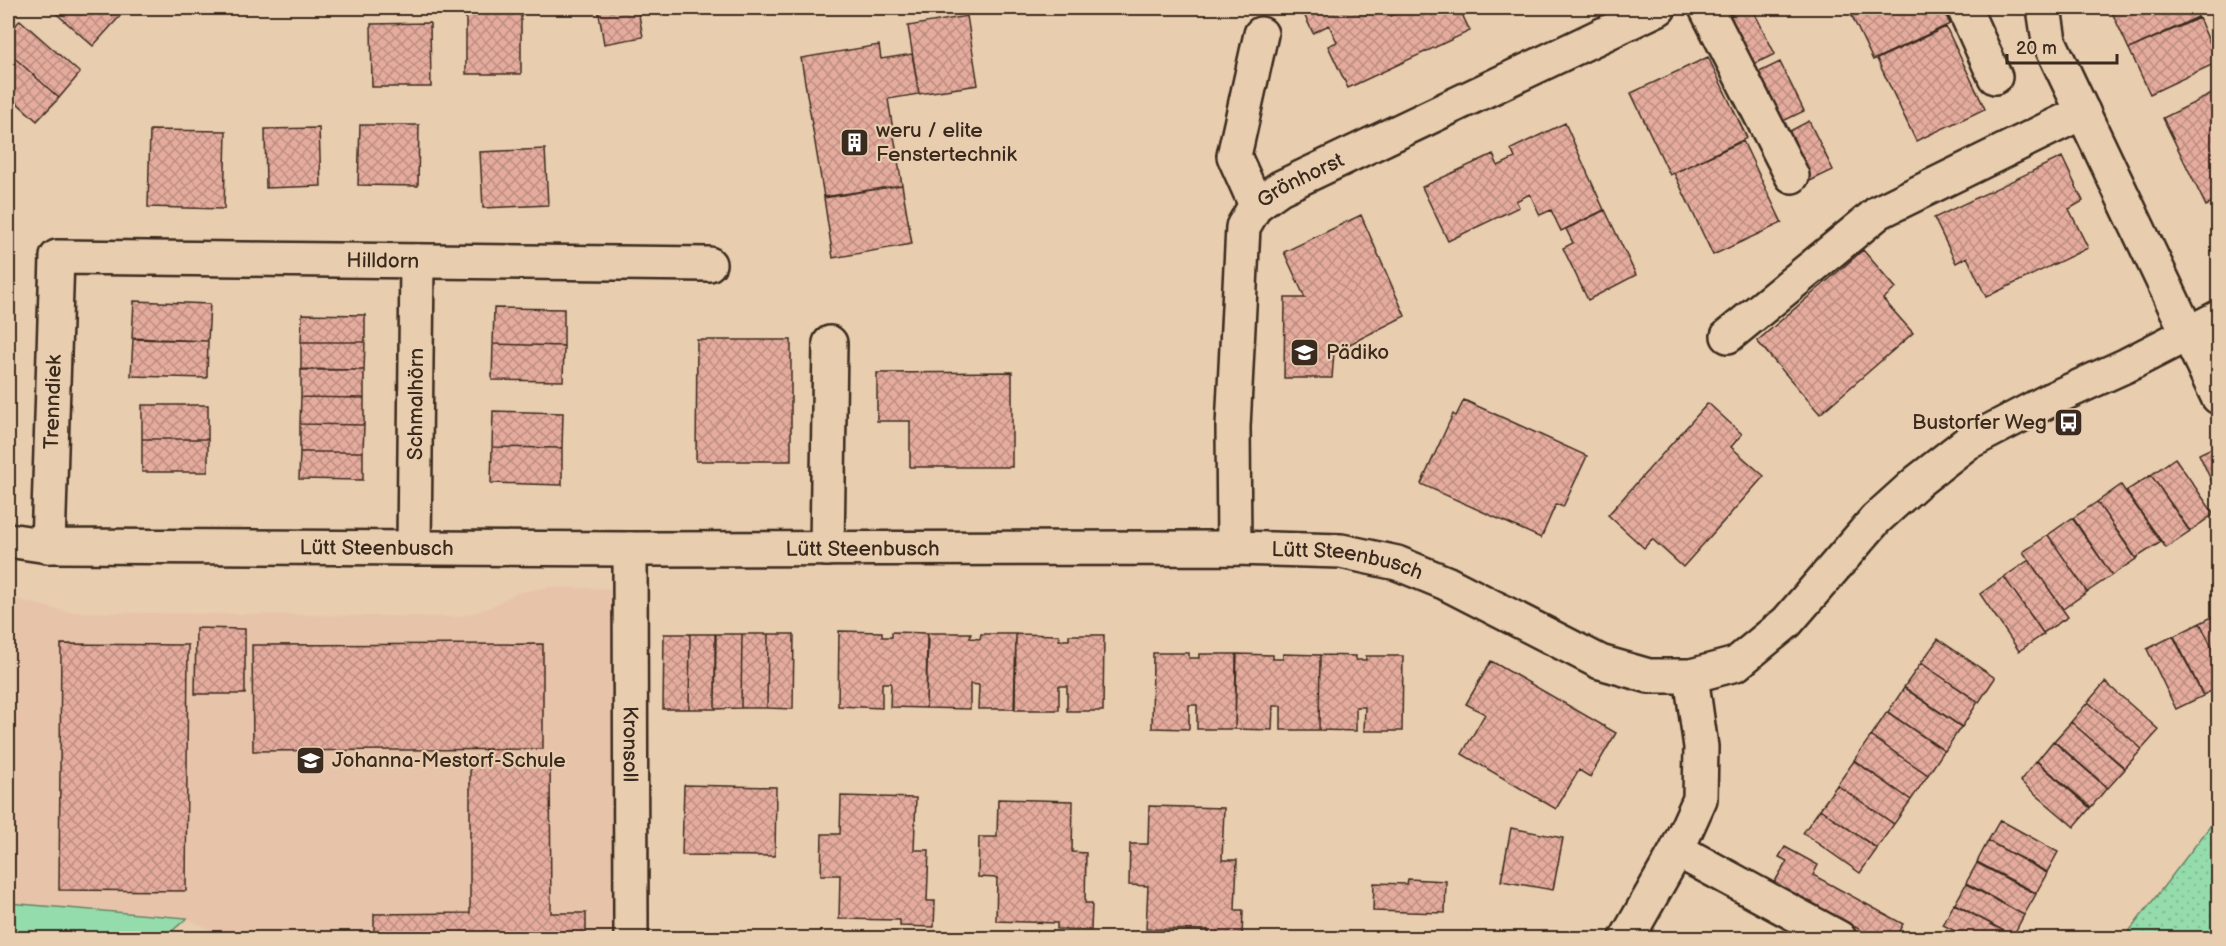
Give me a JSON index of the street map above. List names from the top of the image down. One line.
{"streets":{"street":["Grönhorst","Hilldorn","Trenndiek","Schmalhörn","Lütt Steenbusch","Kronsoll"]},"crossings":[["Grönhorst","Lütt Steenbusch"],["Hilldorn","Trenndiek"],["Hilldorn","Schmalhörn"],["Trenndiek","Lütt Steenbusch"],["Schmalhörn","Lütt Steenbusch"],["Lütt Steenbusch","Kronsoll"]],"places":{"building":["weru / elite Fenstertechnik"],"school or university":["Pädiko","Johanna-Mestorf-Schule"],"bus stop":["Bustorfer Weg"]},"scale_bar":"20 m"}
